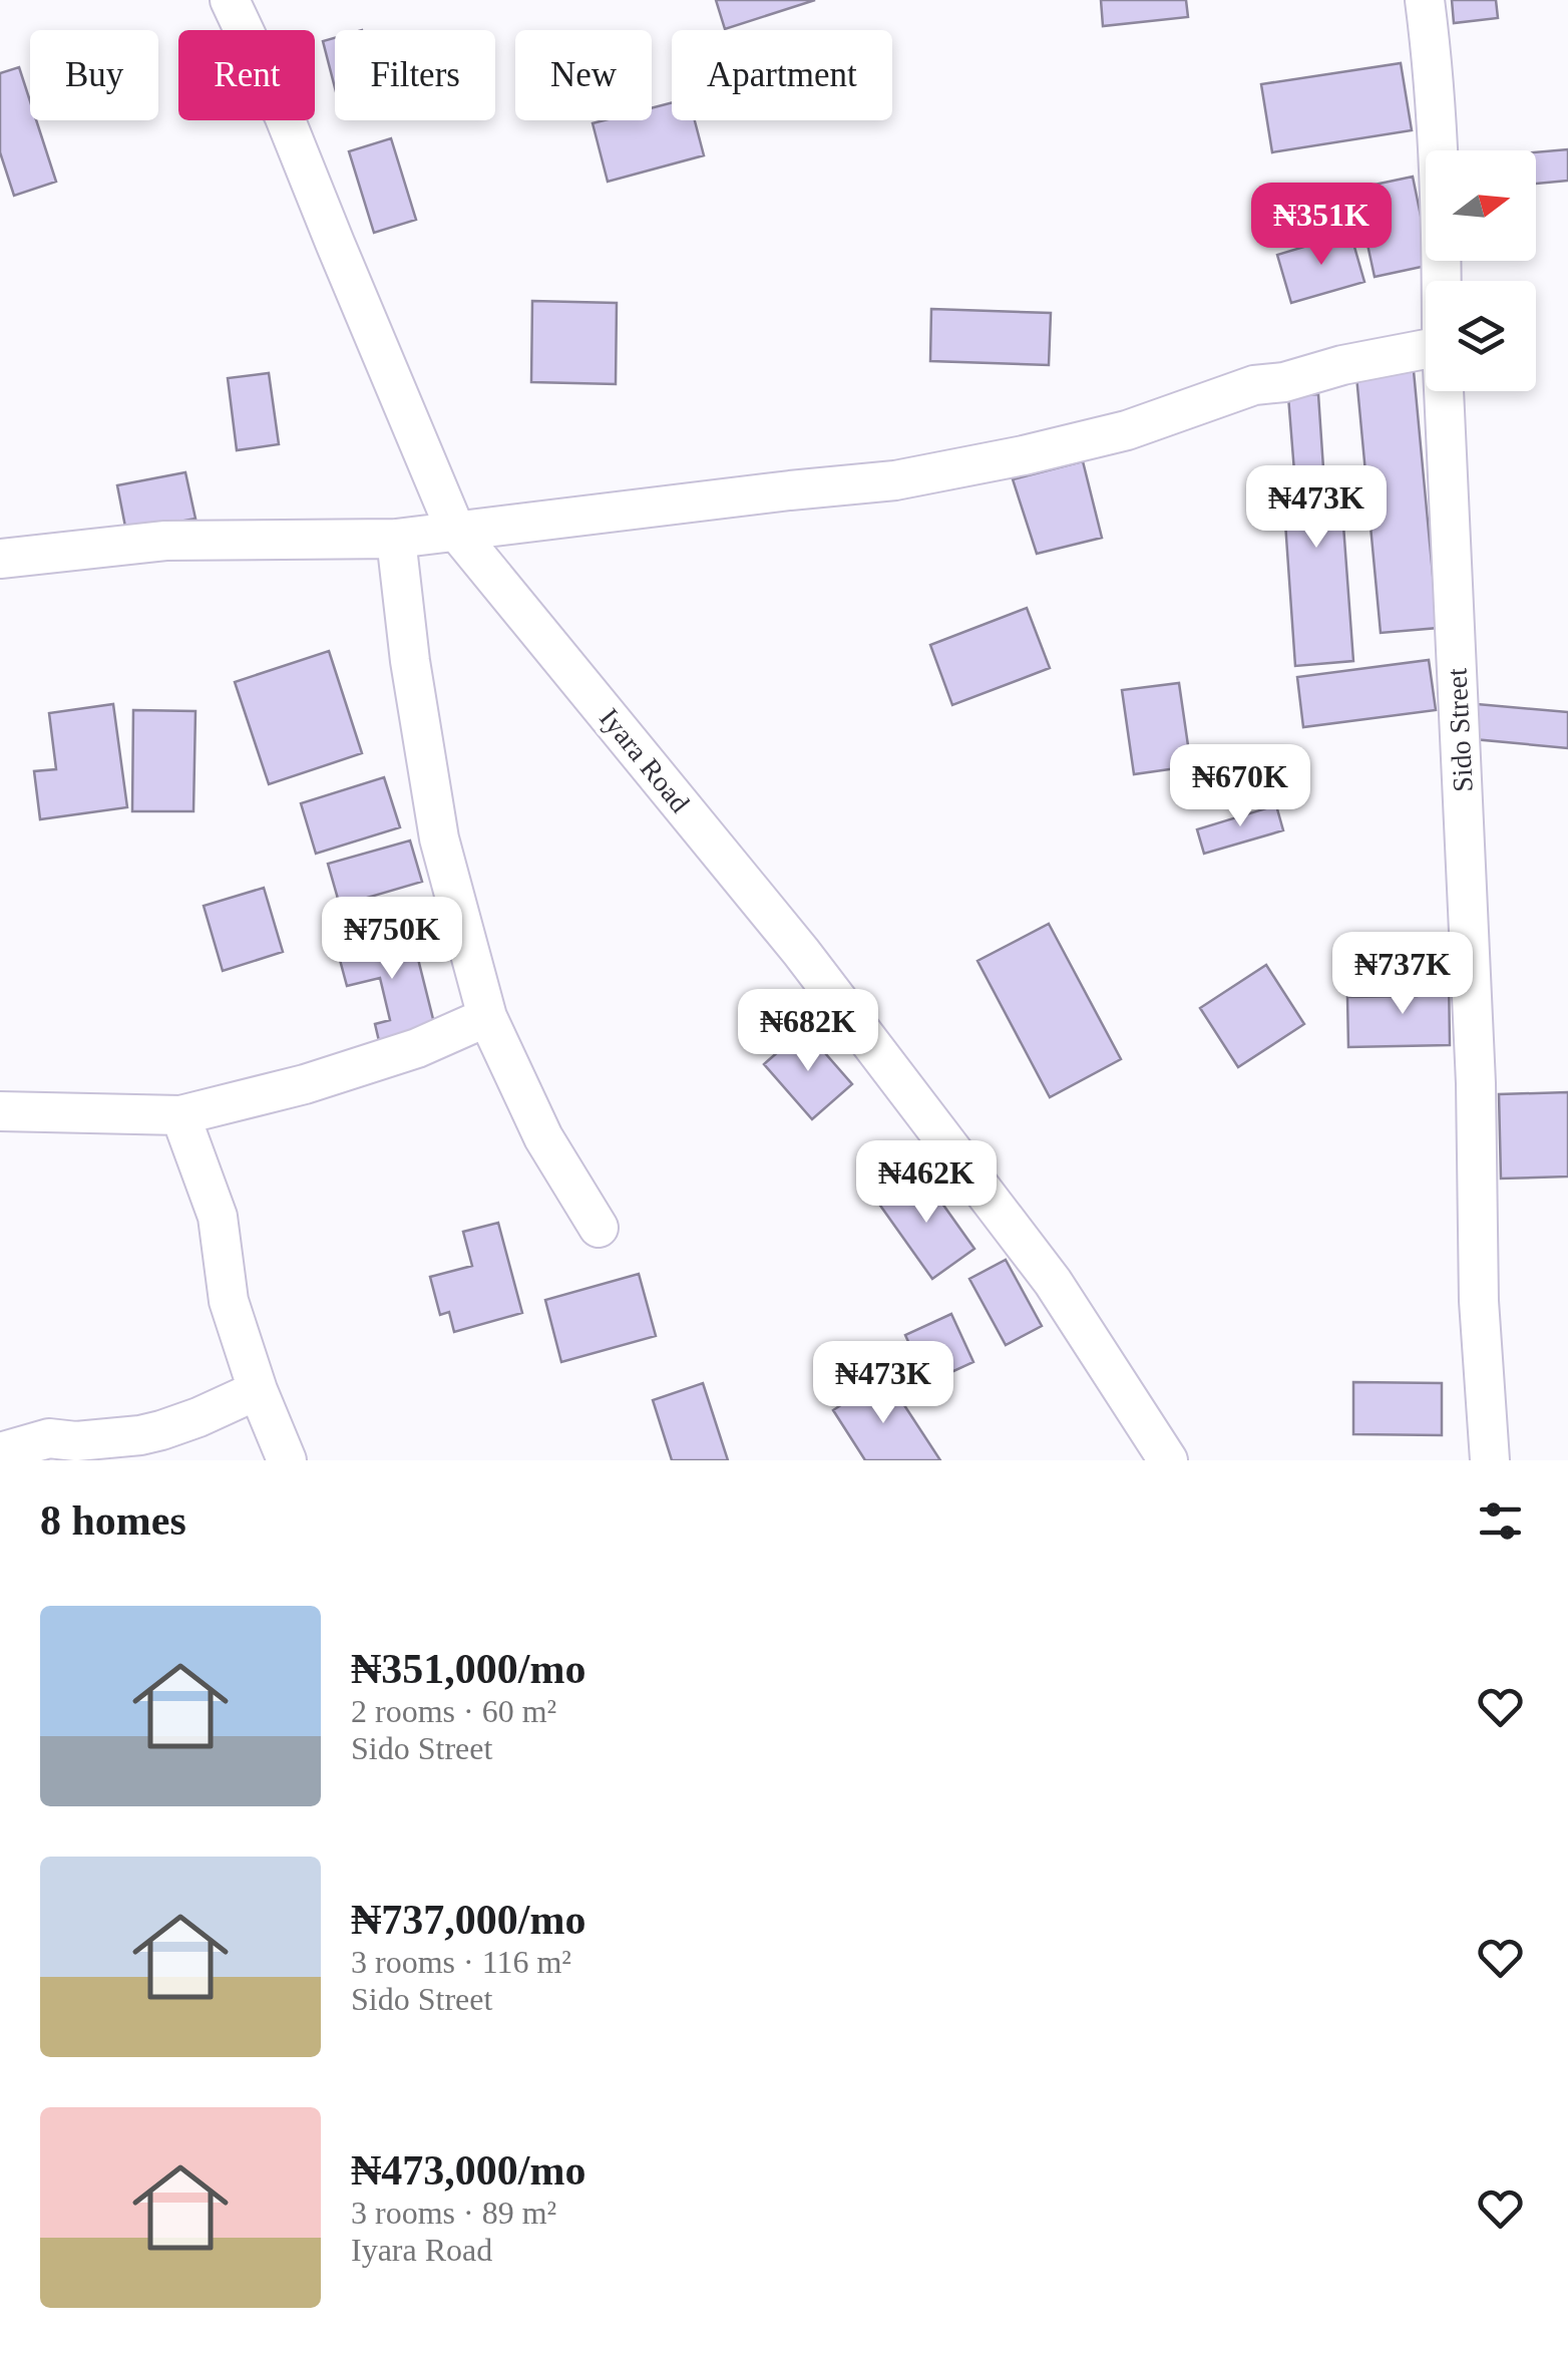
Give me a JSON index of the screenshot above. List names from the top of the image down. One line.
{"streets":{"street":["Sido Street","Iyara Road"]},"north":"right","page":{"chip":["Buy","Rent","Filters","New","Apartment"],"price":["₦351K","₦473K","₦670K","₦750K","₦737K","₦682K","₦462K","₦473K"],"heading":"8 homes","list":[{"name":"₦351,000/mo","note":"2 rooms · 60 m² · Sido Street"},{"name":"₦737,000/mo","note":"3 rooms · 116 m² · Sido Street"},{"name":"₦473,000/mo","note":"3 rooms · 89 m² · Iyara Road"}]}}
